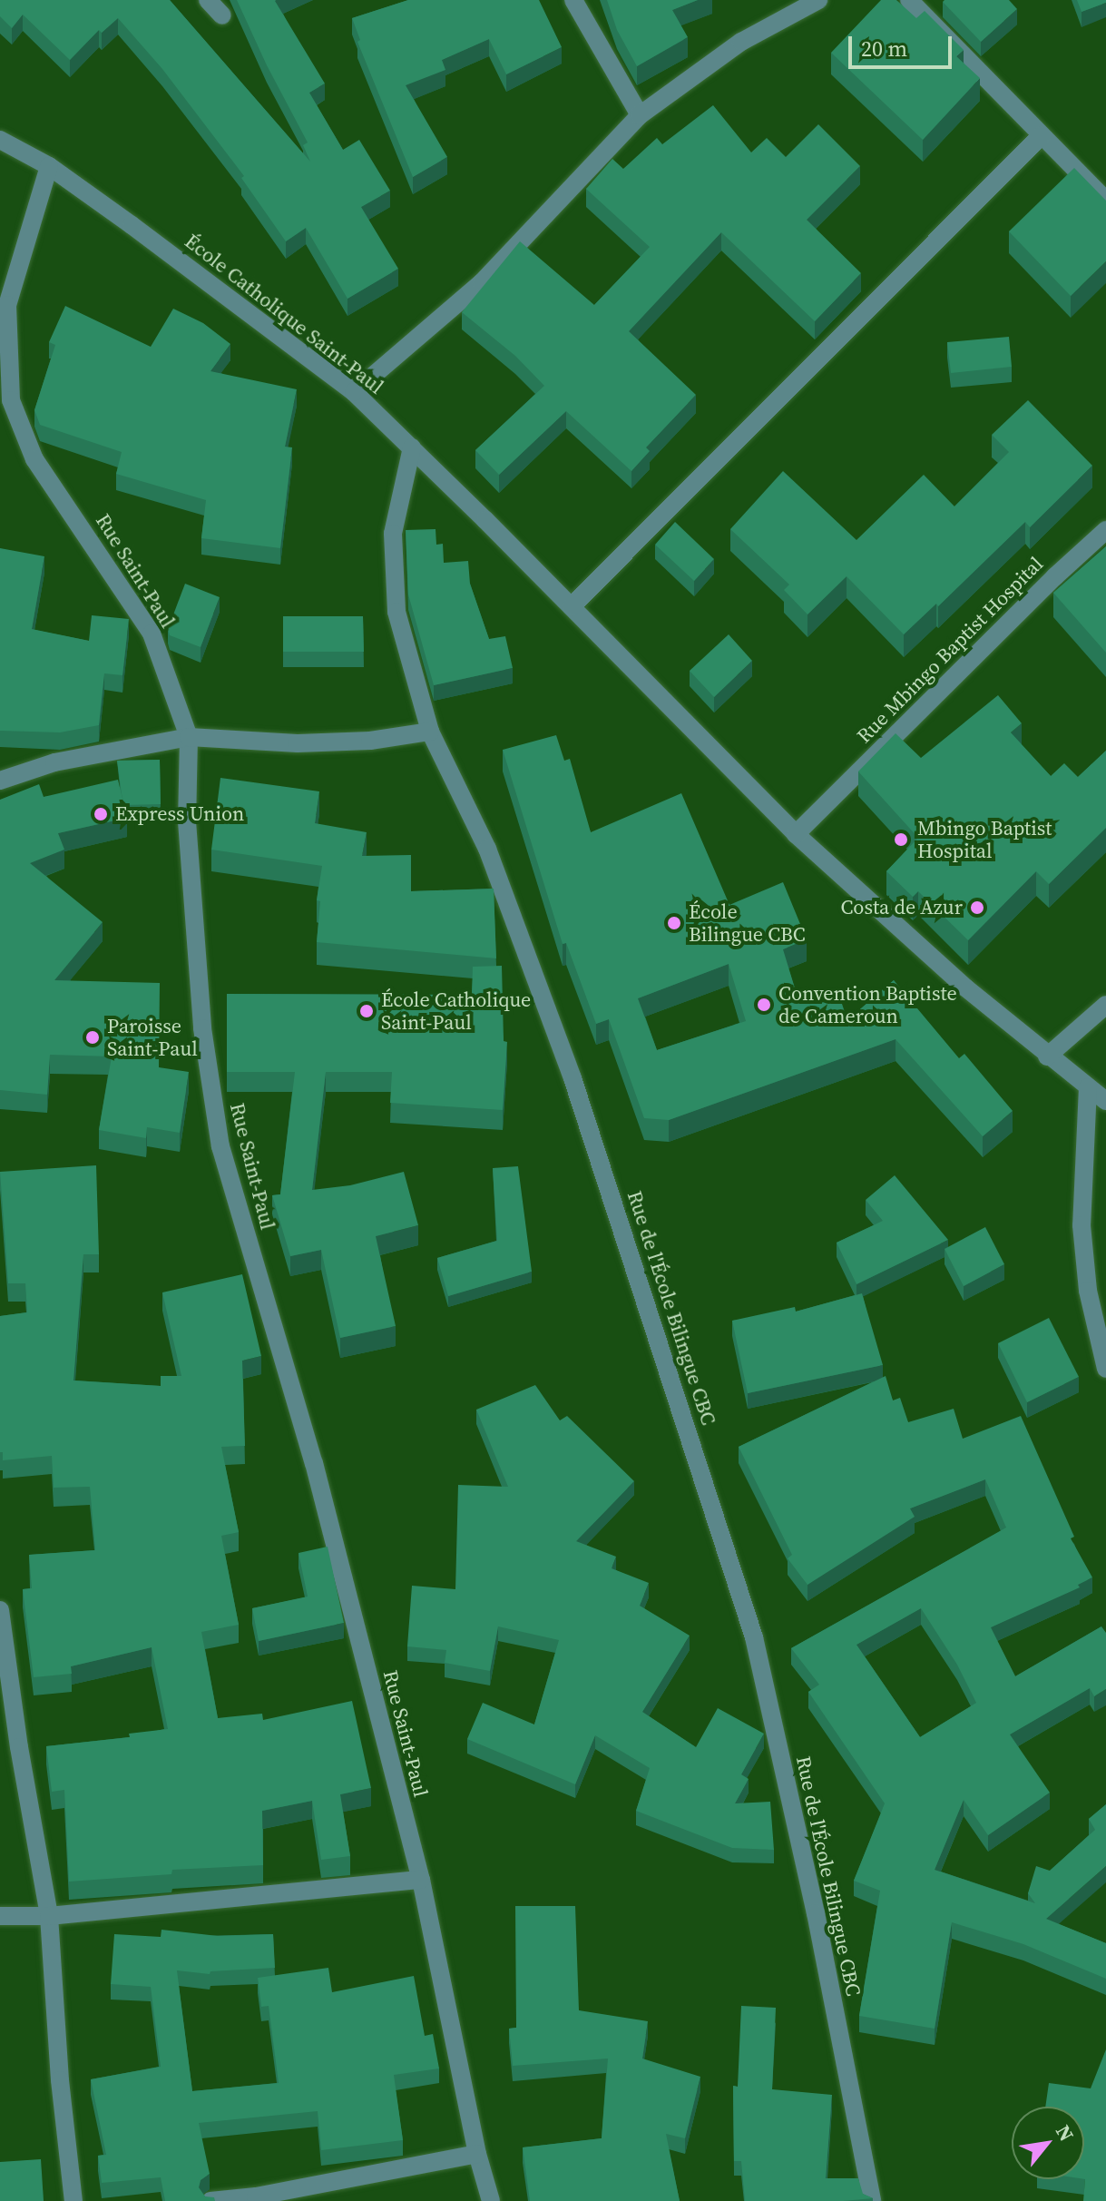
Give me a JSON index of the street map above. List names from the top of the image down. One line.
{"streets":{"street":["École Catholique Saint-Paul","Rue Saint-Paul","Rue Mbingo Baptist Hospital","Rue de l'École Bilingue CBC"]},"crossings":[["École Catholique Saint-Paul","Rue Saint-Paul"],["École Catholique Saint-Paul","Rue Mbingo Baptist Hospital"],["École Catholique Saint-Paul","Rue de l'École Bilingue CBC"]],"places":["Express Union","Mbingo Baptist Hospital","Costa de Azur","École Bilingue CBC","Convention Baptiste de Cameroun","École Catholique Saint-Paul","Paroisse Saint-Paul"],"scale_bar":"20 m","north":"top right"}
